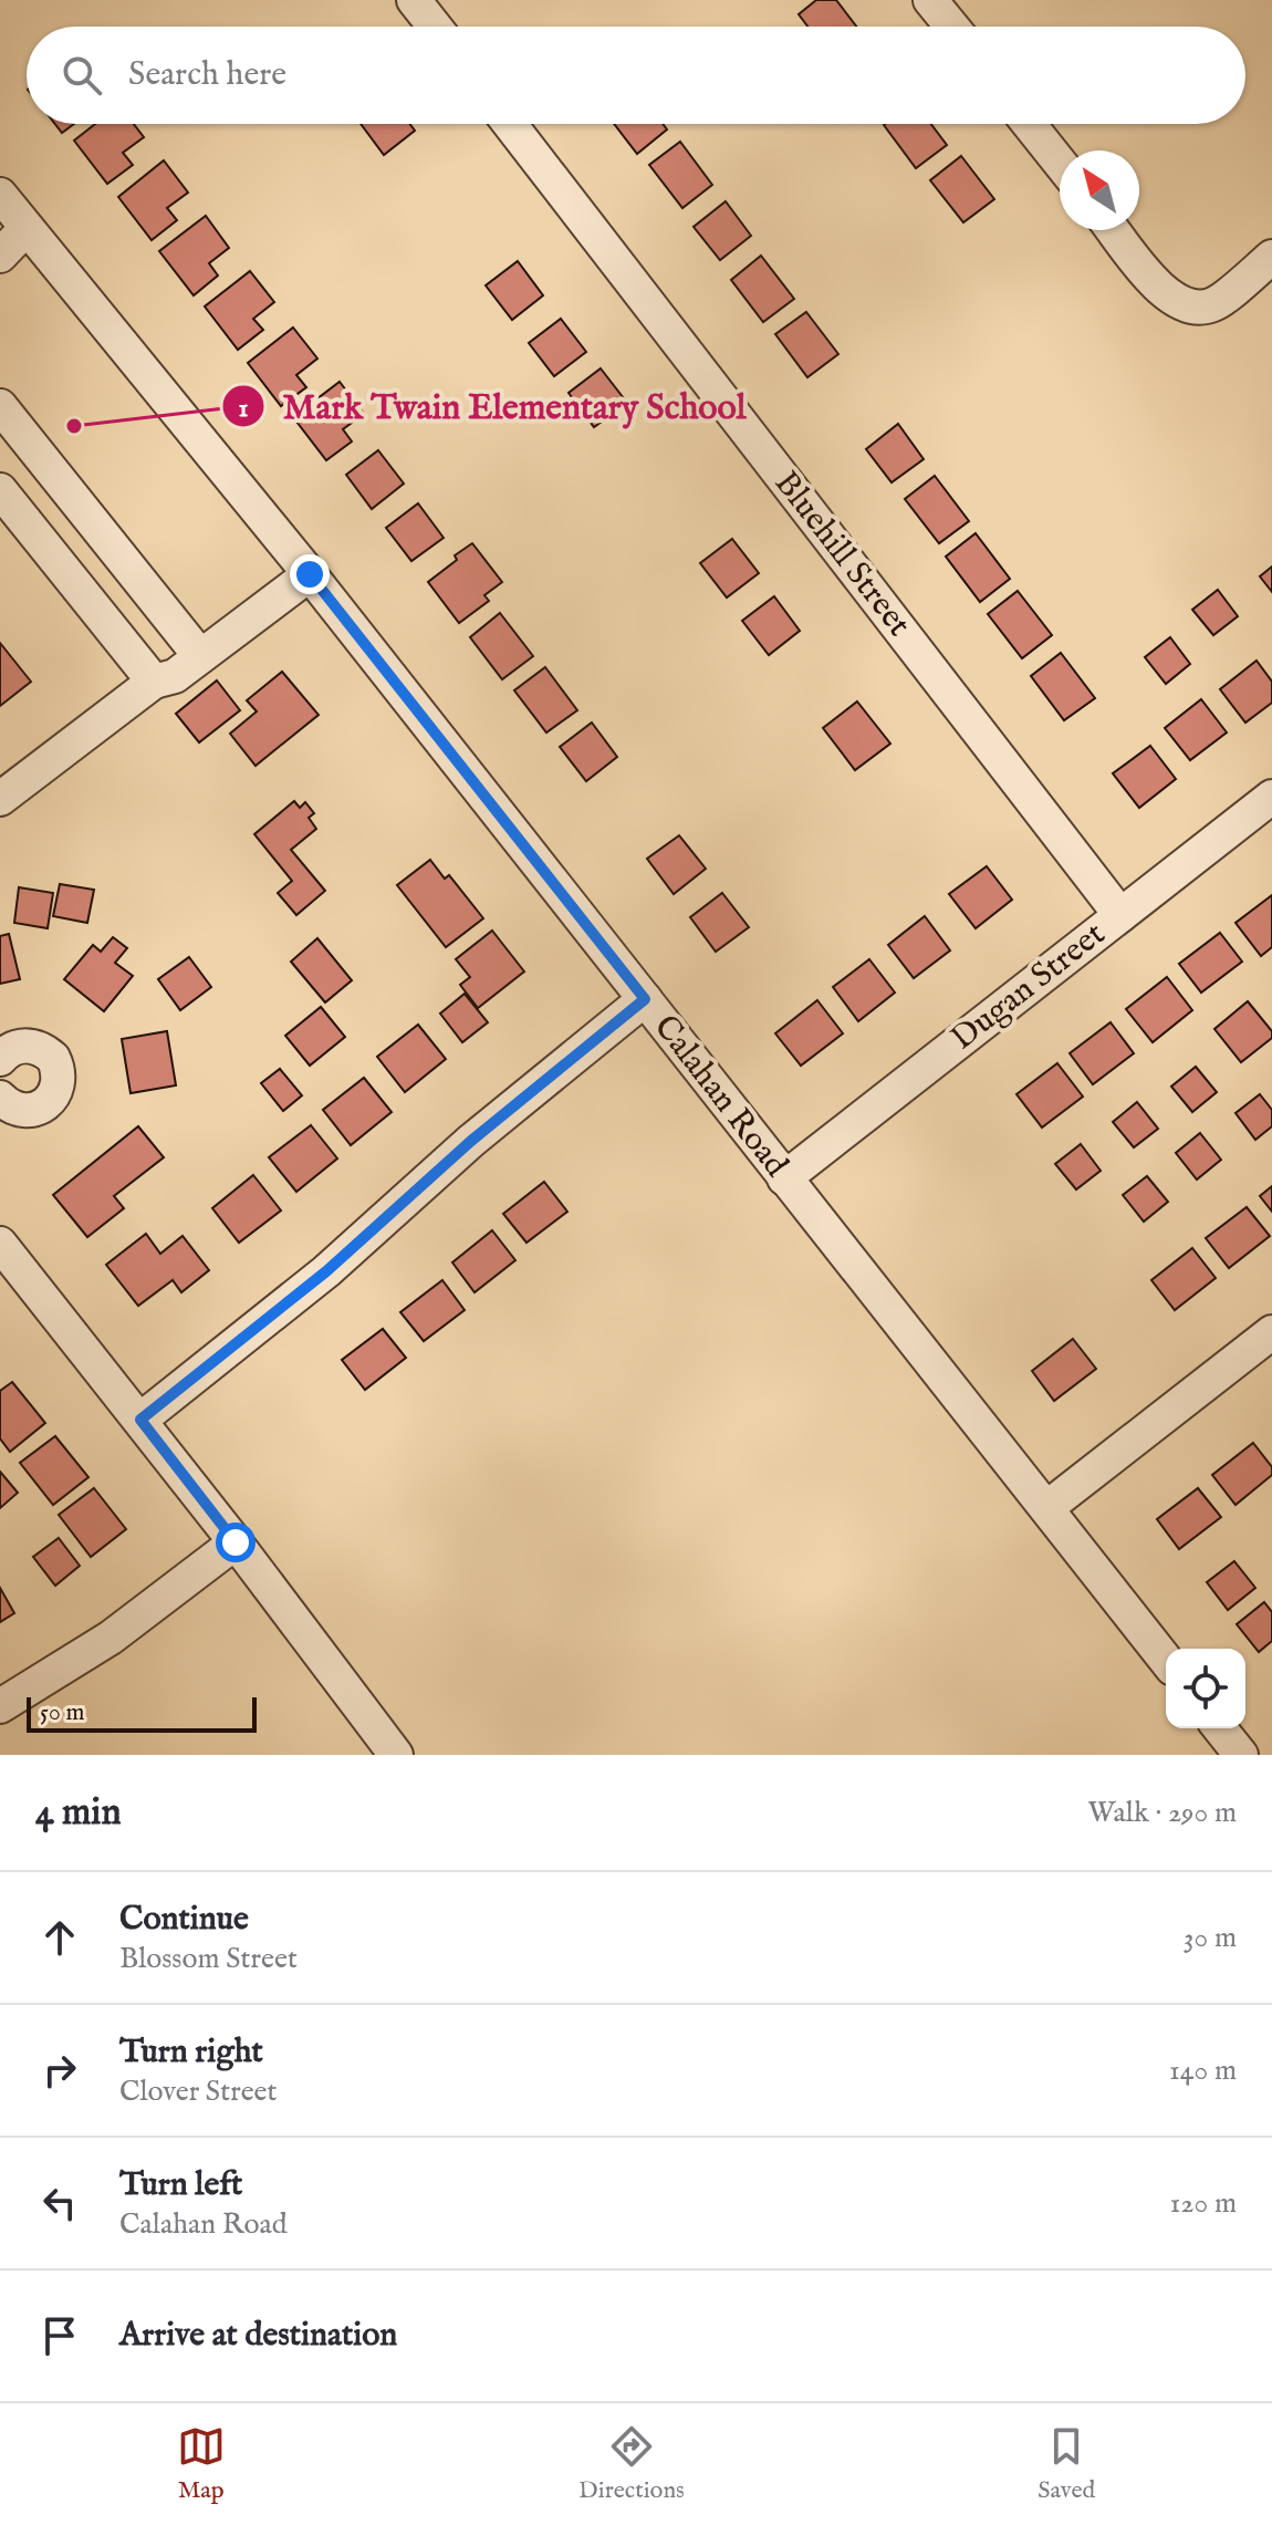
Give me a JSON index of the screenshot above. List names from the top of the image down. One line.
{"streets":{"street":["Bluehill Street","Dugan Street","Calahan Road"]},"crossings":[["Bluehill Street","Dugan Street"],["Dugan Street","Calahan Road"]],"places":["Mark Twain Elementary School"],"scale_bar":"50 m","north":"top left","page":{"search":"Search here","scale":"50 m","heading":["4 min","Walk · 290 m"],"list":[["Continue","Blossom Street","30 m"],["Turn right","Clover Street","140 m"],["Turn left","Calahan Road","120 m"],"Arrive at destination"],"nav":["Map","Directions","Saved"]}}
